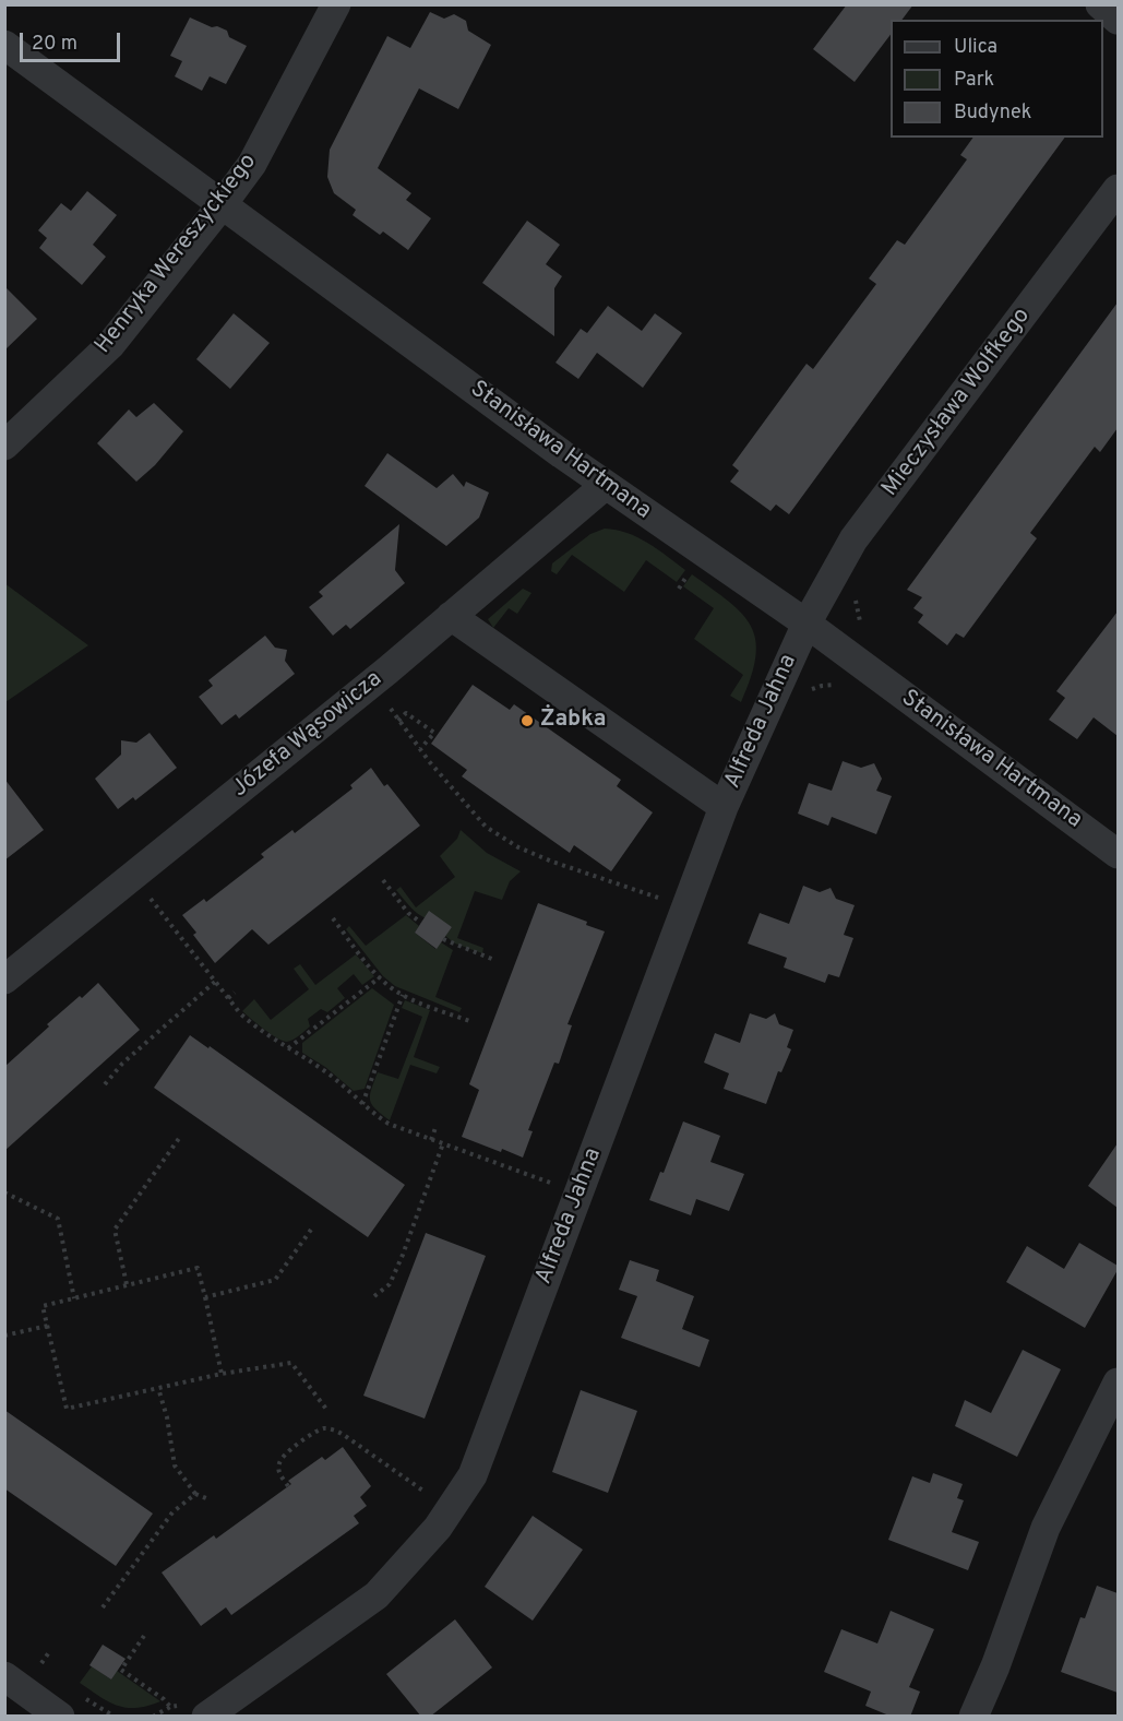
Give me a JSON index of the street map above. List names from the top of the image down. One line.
{"streets":{"street":["Henryka Wereszyckiego","Mieczysława Wolfkego","Stanisława Hartmana","Alfreda Jahna","Józefa Wąsowicza"]},"crossings":[["Henryka Wereszyckiego","Stanisława Hartmana"],["Mieczysława Wolfkego","Stanisława Hartmana"],["Mieczysława Wolfkego","Alfreda Jahna"],["Stanisława Hartmana","Alfreda Jahna"],["Stanisława Hartmana","Józefa Wąsowicza"]],"places":["Żabka"],"legend":["Ulica","Park","Budynek"],"scale_bar":"20 m"}
